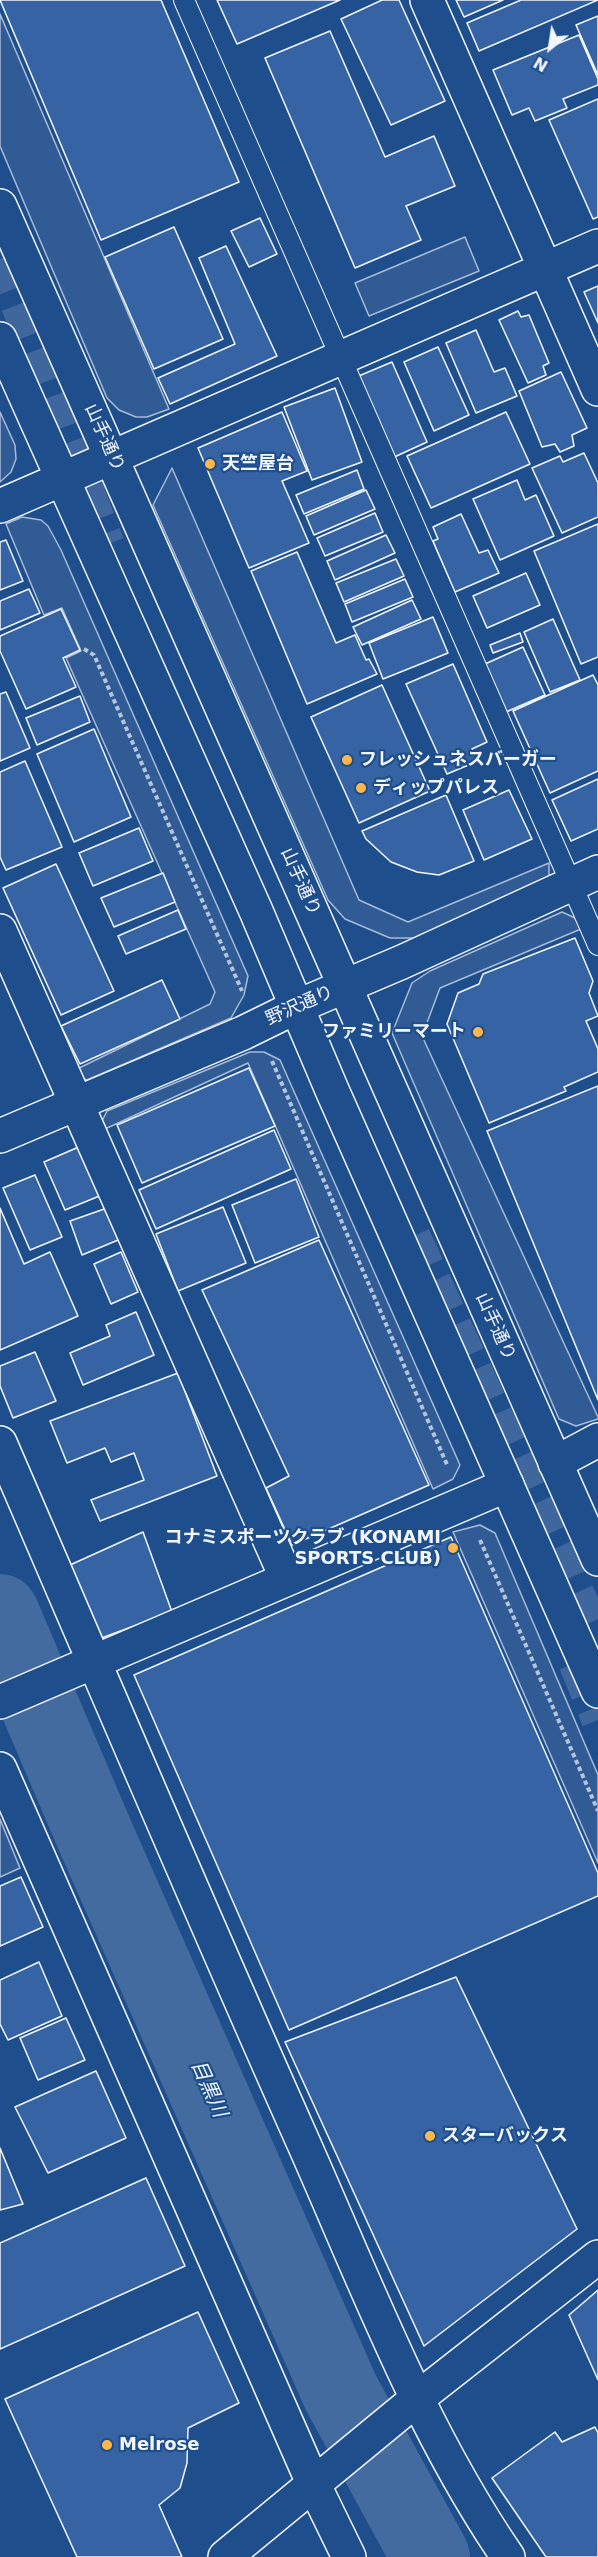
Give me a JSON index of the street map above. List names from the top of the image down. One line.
{"streets":{"street":["山手通り","野沢通り"]},"crossings":[["山手通り","野沢通り"]],"water":["目黒川"],"places":["天竺屋台","フレッシュネスバーガー","ディップパレス","ファミリーマート","コナミスポーツクラブ (KONAMI SPORTS CLUB)","スターバックス","Melrose"],"north":"bottom left"}
